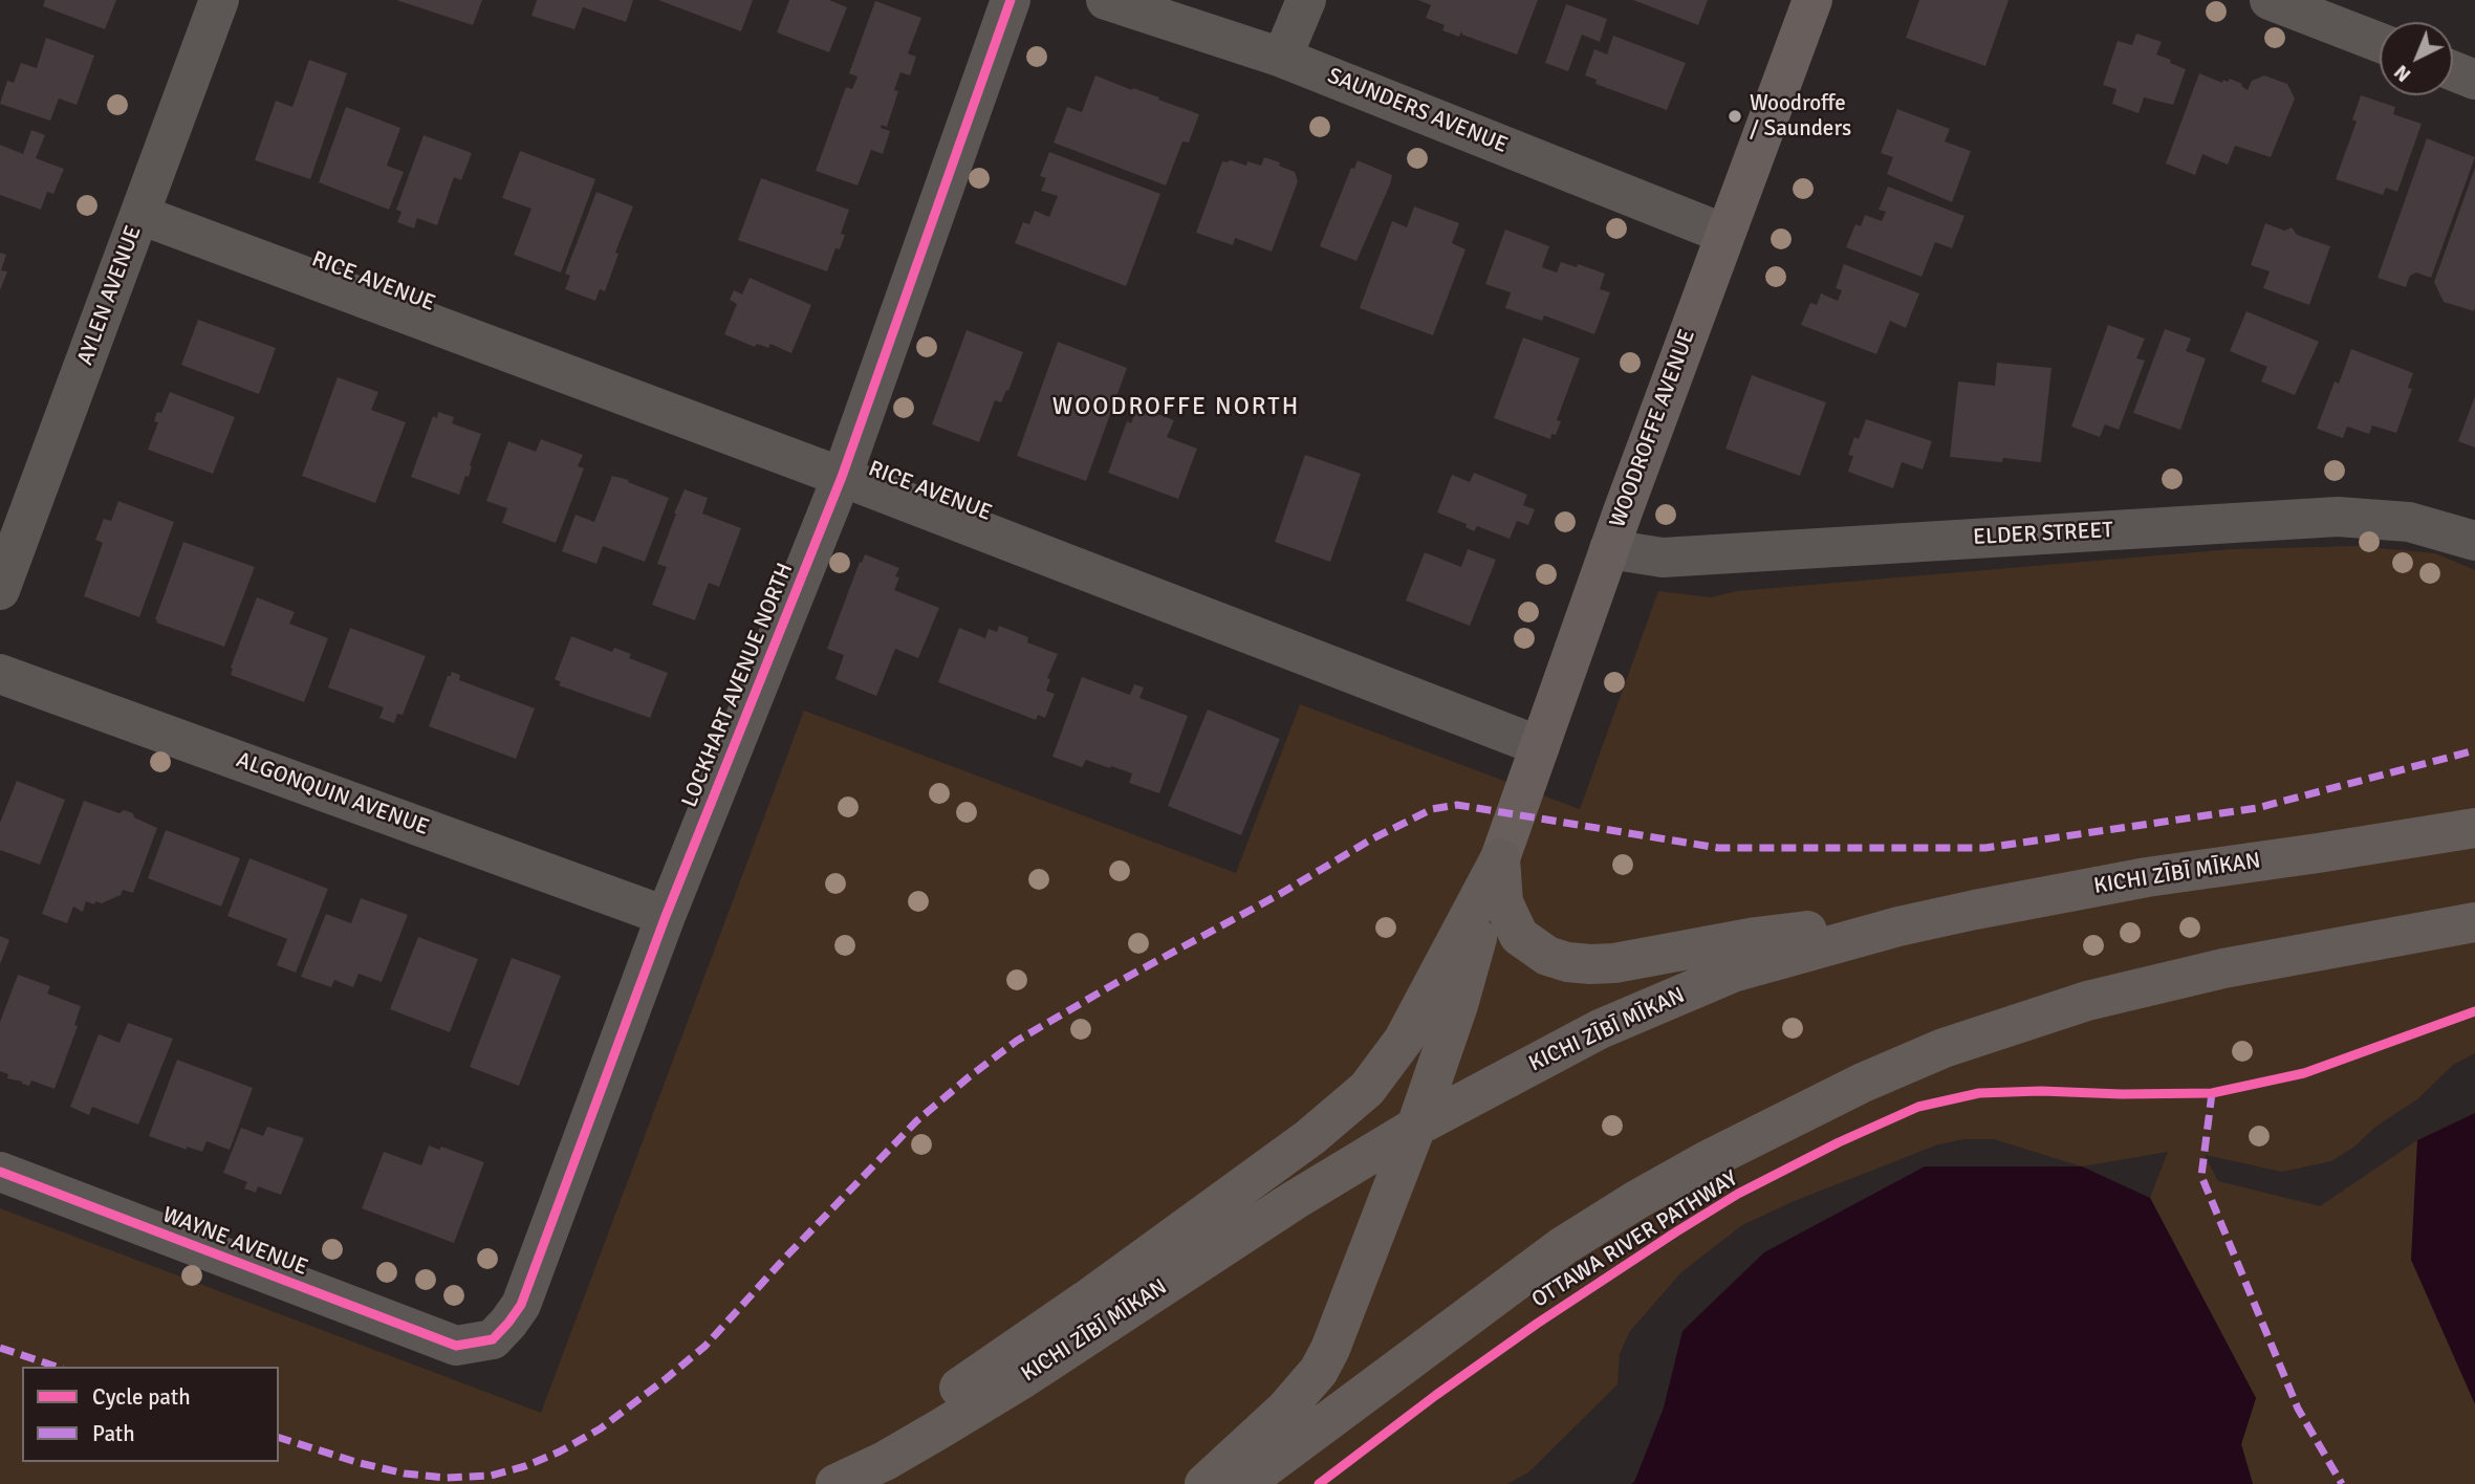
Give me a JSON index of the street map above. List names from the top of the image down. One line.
{"streets":{"highway":["KICHI ZĪBĪ MĪKAN"],"main road":["WOODROFFE AVENUE"],"street":["SAUNDERS AVENUE","RICE AVENUE","AYLEN AVENUE","ELDER STREET","LOCKHART AVENUE NORTH","ALGONQUIN AVENUE","WAYNE AVENUE"],"cycle path":["OTTAWA RIVER PATHWAY"]},"crossings":[["SAUNDERS AVENUE","WOODROFFE AVENUE"],["RICE AVENUE","AYLEN AVENUE"],["RICE AVENUE","WOODROFFE AVENUE"],["RICE AVENUE","LOCKHART AVENUE NORTH"],["WOODROFFE AVENUE","ELDER STREET"],["LOCKHART AVENUE NORTH","ALGONQUIN AVENUE"],["LOCKHART AVENUE NORTH","WAYNE AVENUE"]],"districts":["WOODROFFE NORTH"],"places":["Woodroffe / Saunders"],"legend":["Cycle path","Path"],"north":"bottom left"}
